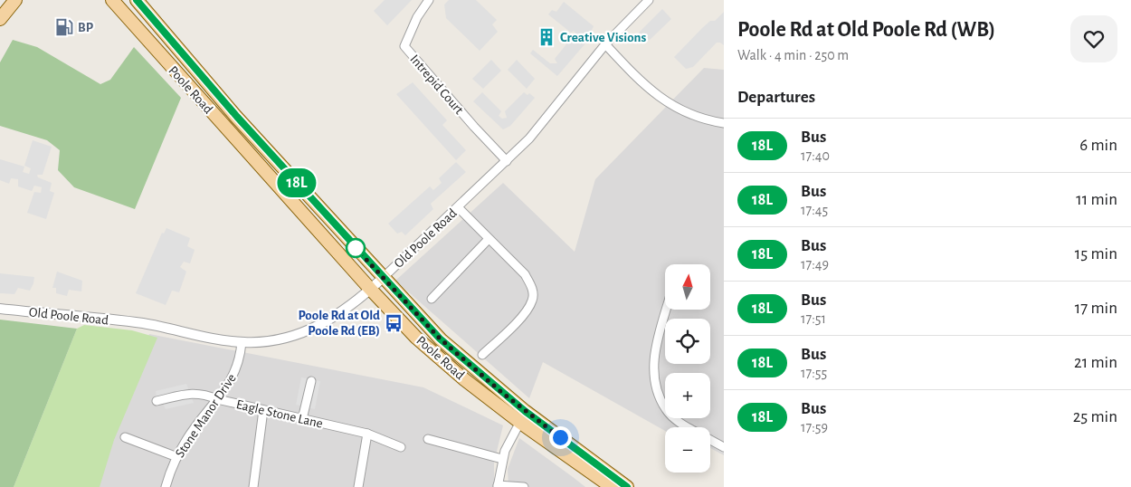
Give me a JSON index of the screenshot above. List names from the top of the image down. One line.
{"streets":{"main road":["Poole Road"],"street":["Intrepid Court","Old Poole Road","Eagle Stone Lane","Stone Manor Drive"]},"crossings":[["Intrepid Court","Old Poole Road"],["Poole Road","Old Poole Road"],["Old Poole Road","Stone Manor Drive"],["Eagle Stone Lane","Stone Manor Drive"]],"places":{"fuel station":["BP"],"building":["Creative Visions"],"bus stop":["Poole Rd at Old Poole Rd (EB)"]},"lines":["bus line 18L"],"north":"top","page":{"on_map":"18L","heading":[["Poole Rd at Old Poole Rd (WB)","Walk · 4 min · 250 m"],"Departures"],"list":[{"mark":"18L","name":"Bus","note":"17:40","value":"6 min"},{"mark":"18L","name":"Bus","note":"17:45","value":"11 min"},{"mark":"18L","name":"Bus","note":"17:49","value":"15 min"},{"mark":"18L","name":"Bus","note":"17:51","value":"17 min"},{"mark":"18L","name":"Bus","note":"17:55","value":"21 min"},{"mark":"18L","name":"Bus","note":"17:59","value":"25 min"}],"map_buttons":["+","−"]}}
